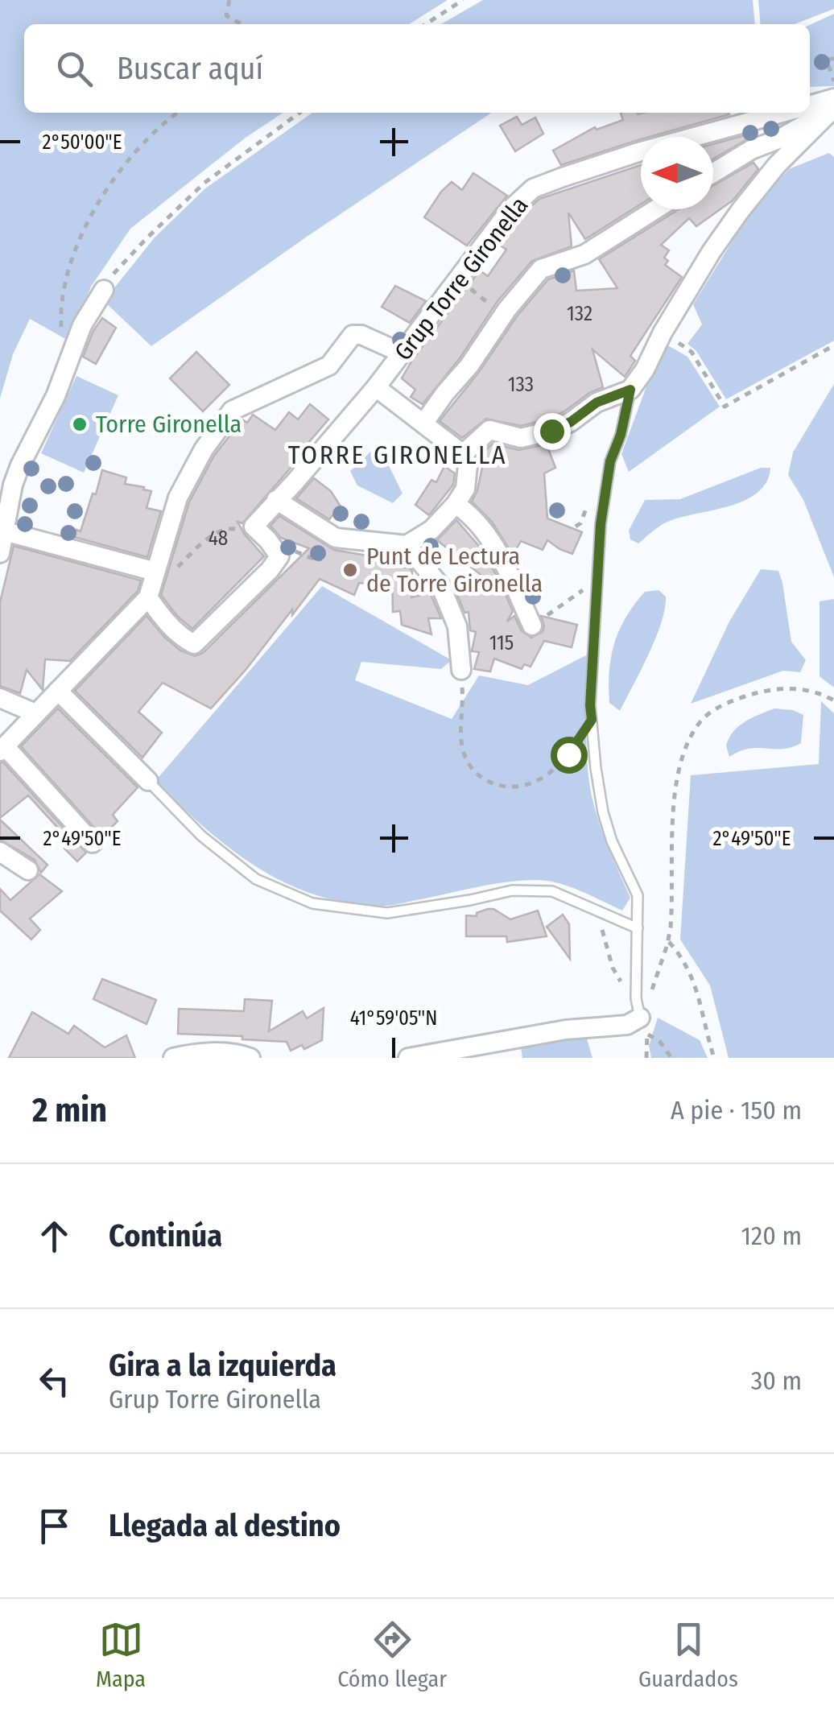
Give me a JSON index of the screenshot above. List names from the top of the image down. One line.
{"streets":{"street":["Grup Torre Gironella"]},"districts":["TORRE GIRONELLA"],"places":["Torre Gironella","Punt de Lectura de Torre Gironella"],"house_numbers":["132","133","48","115"],"north":"left","page":{"search":"Buscar aquí","heading":["2 min","A pie · 150 m"],"list":[["Continúa","120 m"],["Gira a la izquierda","Grup Torre Gironella","30 m"],"Llegada al destino"],"nav":["Mapa","Cómo llegar","Guardados"]},"coordinates":["2°50'00\"E","2°49'50\"E","41°59'05\"N"]}
